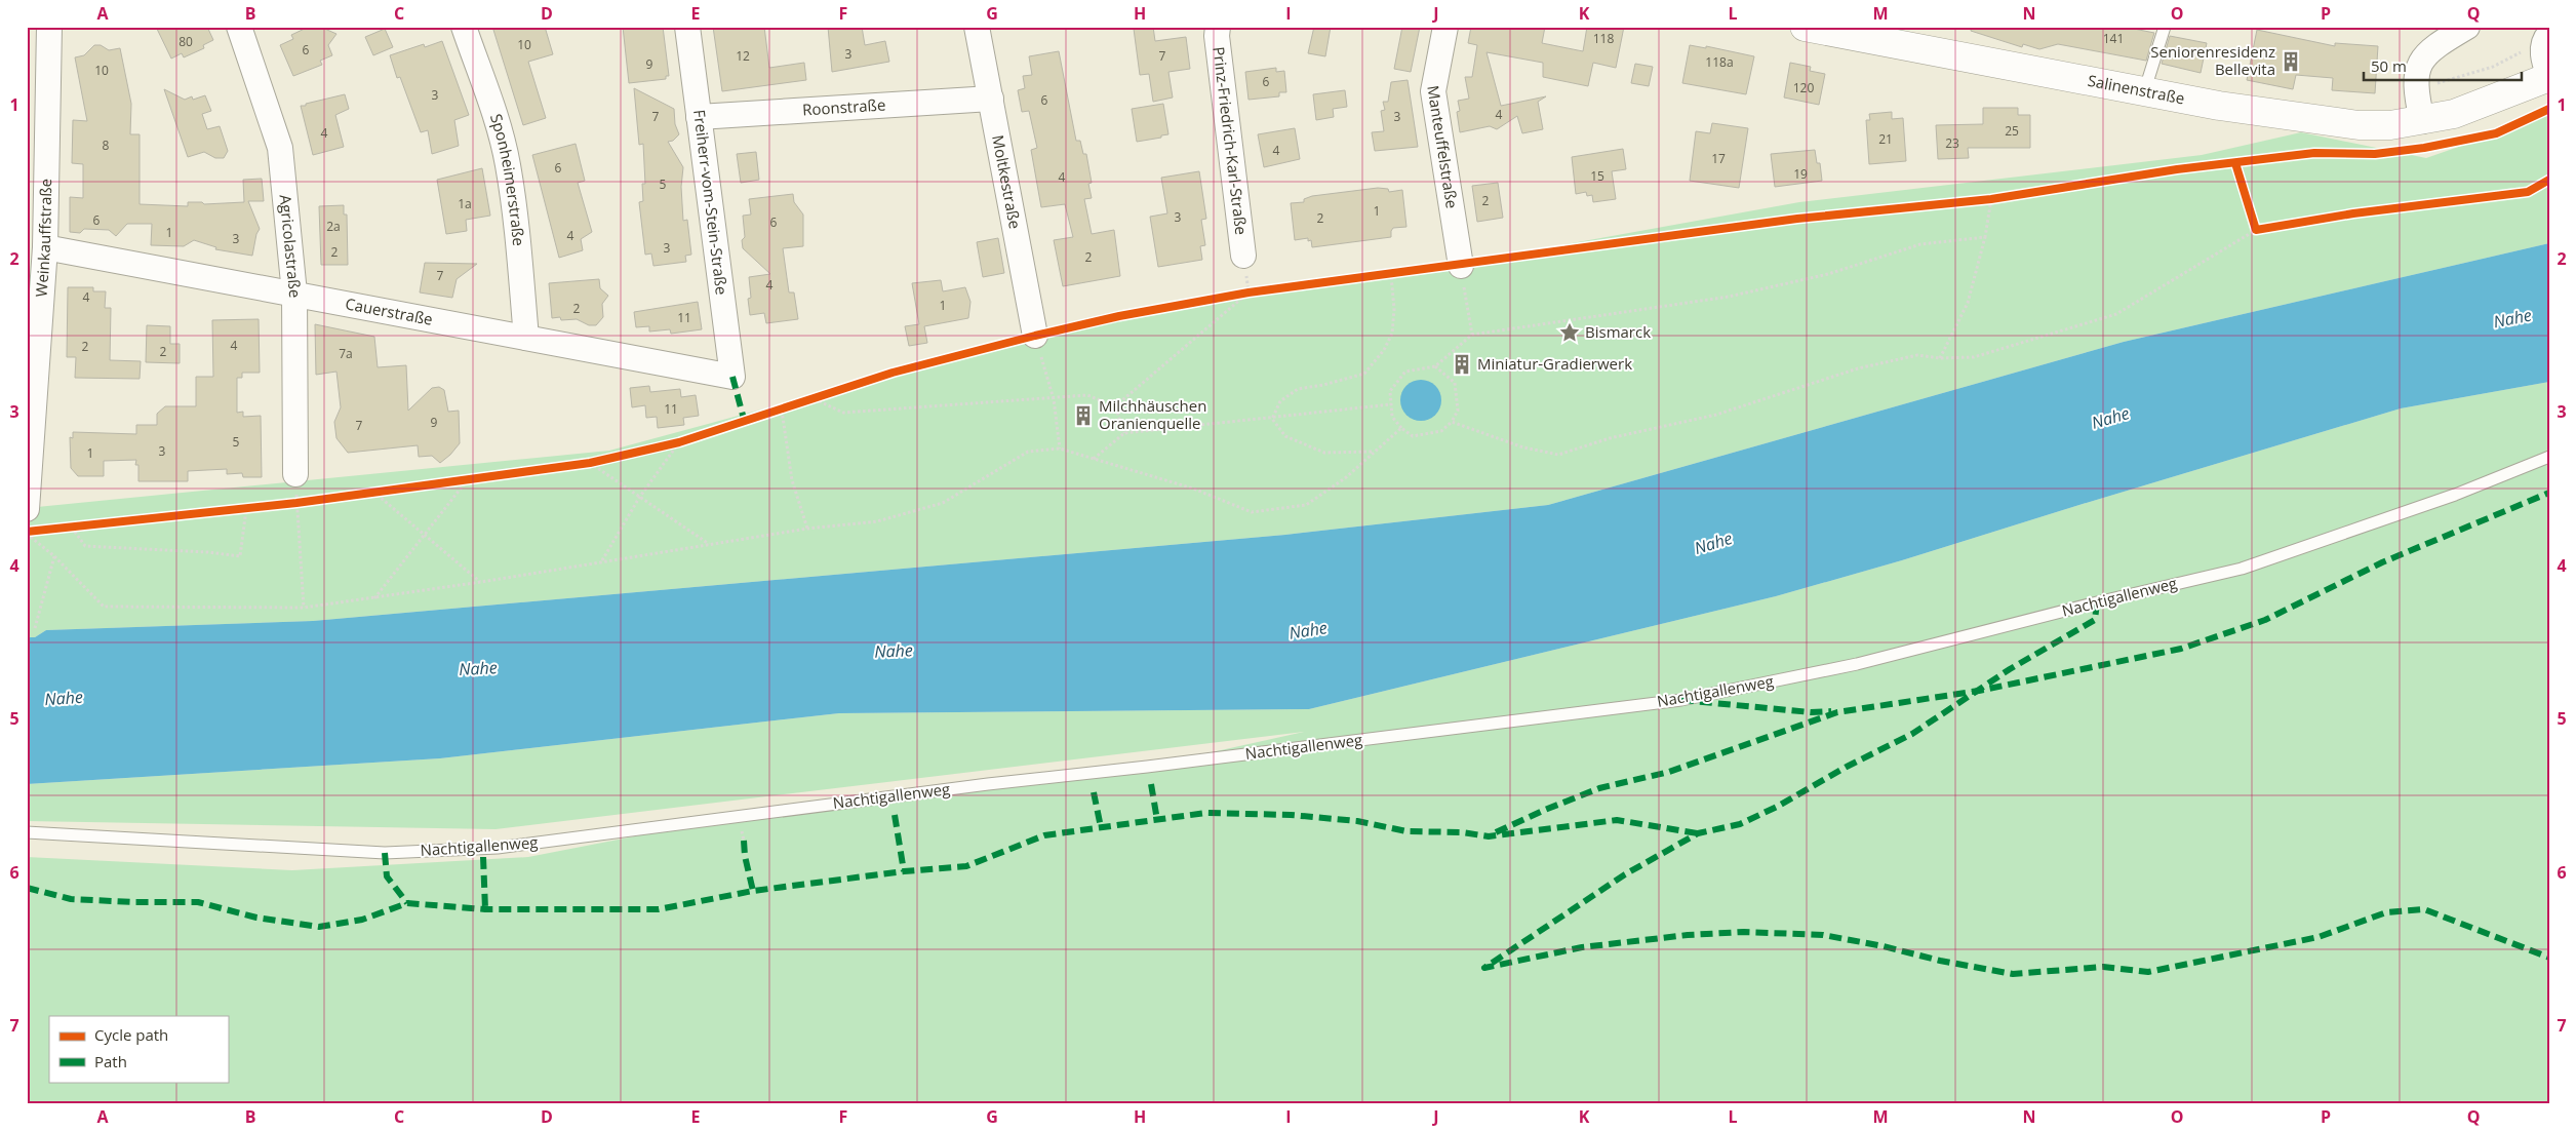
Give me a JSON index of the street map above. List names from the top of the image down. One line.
{"streets":{"main road":["Salinenstraße"],"street":["Roonstraße","Prinz-Friedrich-Karl-Straße","Manteuffelstraße","Sponheimerstraße","Moltkestraße","Freiherr-vom-Stein-Straße","Weinkauffstraße","Agricolastraße","Cauerstraße"],"lane":["Nachtigallenweg"]},"crossings":[["Roonstraße","Moltkestraße"],["Roonstraße","Freiherr-vom-Stein-Straße"],["Sponheimerstraße","Cauerstraße"],["Freiherr-vom-Stein-Straße","Cauerstraße"],["Weinkauffstraße","Cauerstraße"],["Agricolastraße","Cauerstraße"]],"water":["Nahe"],"places":{"building":["Seniorenresidenz Bellevita","Miniatur-Gradierwerk","Milchhäuschen Oranienquelle"],"place":["Bismarck"]},"house_numbers":["118","141","80","10","6","3","12","7","118a","9","10","6","120","3","6","4","7","3","25","4","21","23","8","4","17","6","19","15","4","5","2","1a","1","3","2","6","6","2a","1","4","3","3","2","2","7","4","4","1","2","11","4","2","2","7a","11","9","7","5","3","1"],"legend":["Cycle path","Path"],"scale_bar":"50 m","grid":{"columns":["A","B","C","D","E","F","G","H","I","J","K","L","M","N","O","P","Q"],"rows":["1","2","3","4","5","6","7"]}}
